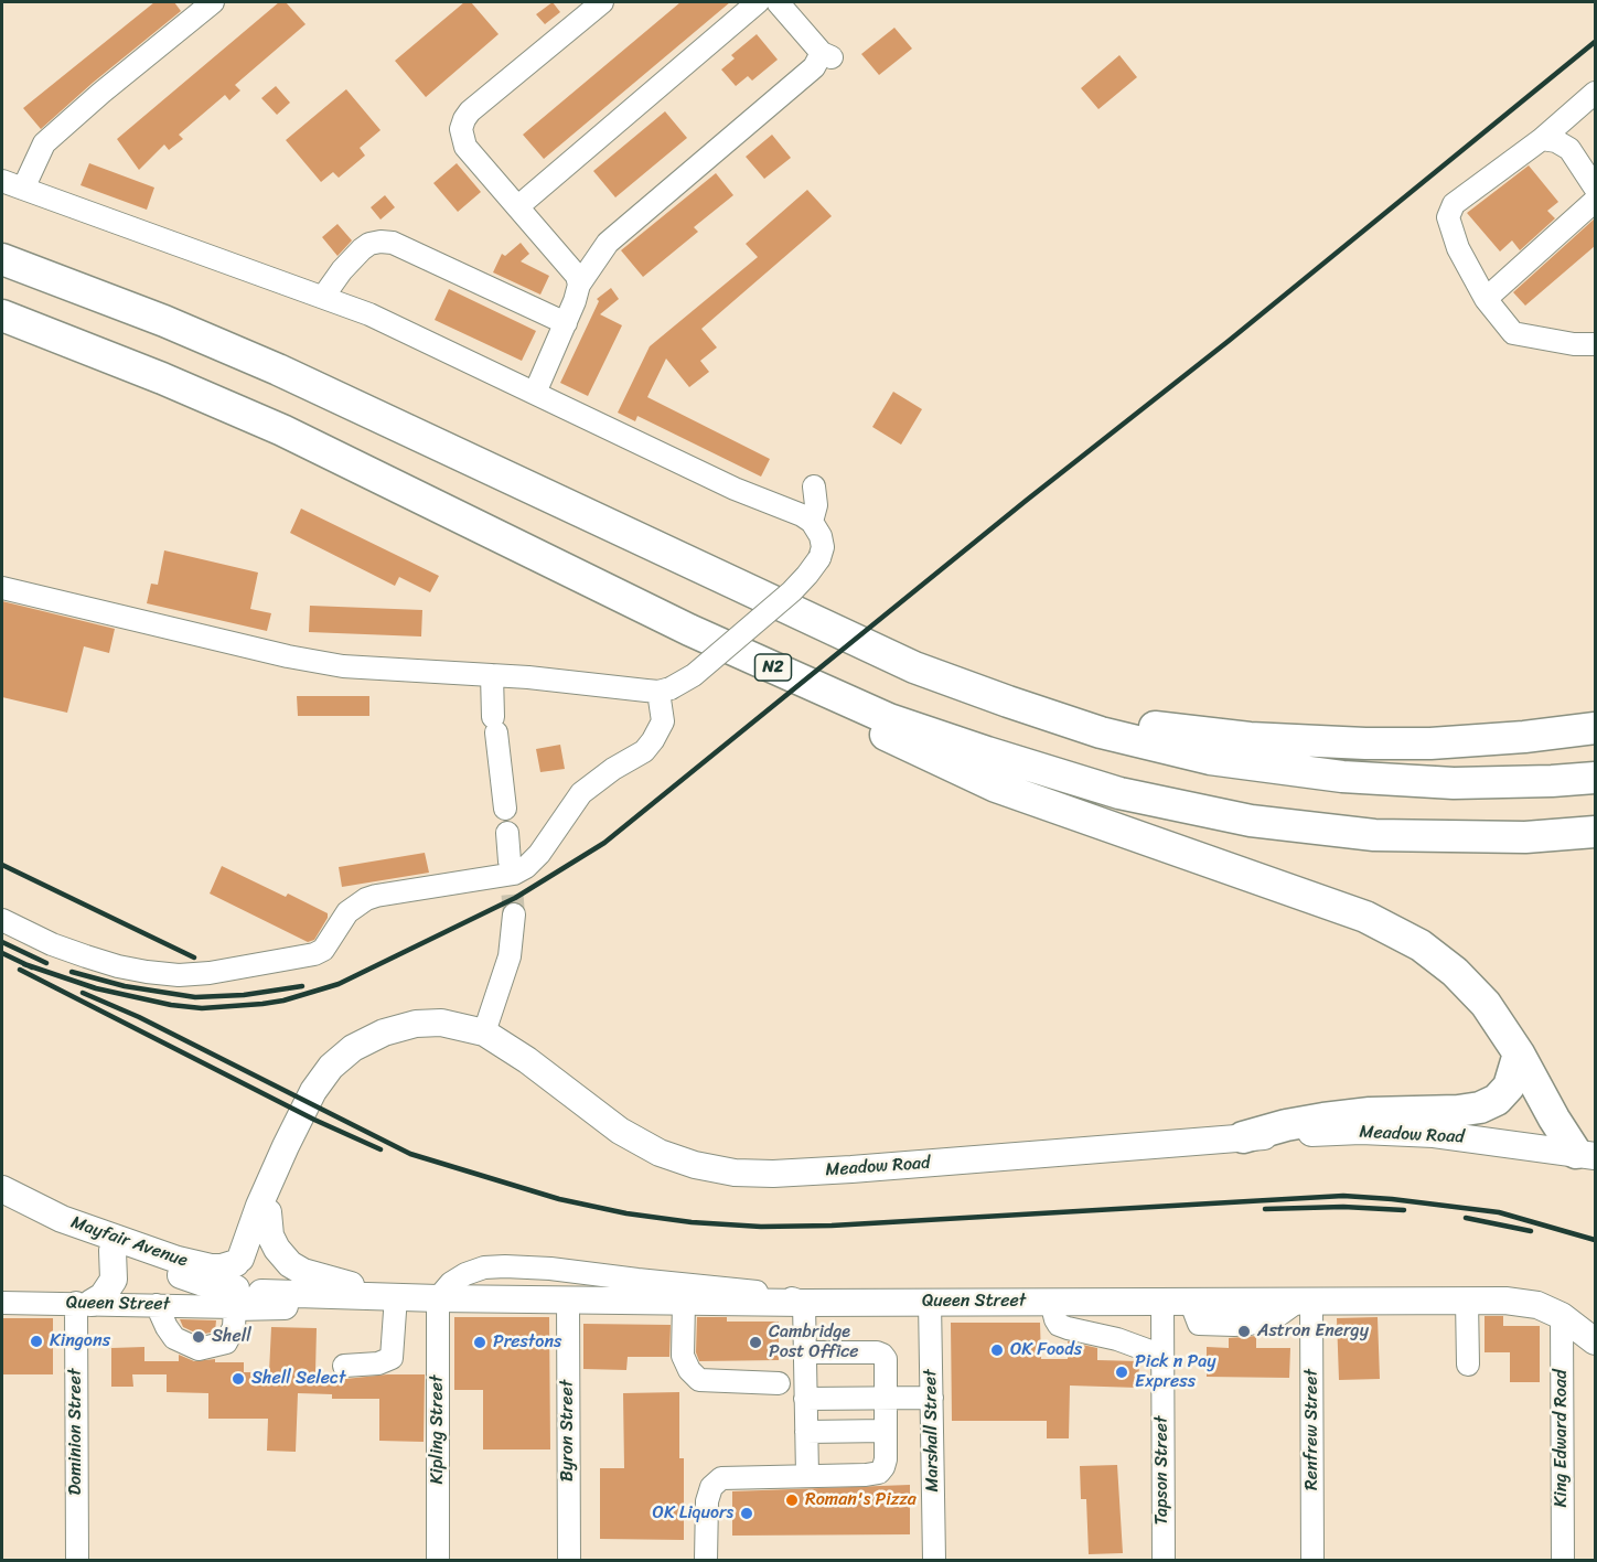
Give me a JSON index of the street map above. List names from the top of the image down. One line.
{"streets":{"highway":["N2"],"main road":["Meadow Road","Mayfair Avenue","Queen Street"],"street":["Kipling Street","Renfrew Street","Byron Street","Marshall Street","Dominion Street","King Edward Road","Tapson Street"]},"crossings":[["Meadow Road","Mayfair Avenue"],["Meadow Road","Queen Street"],["Mayfair Avenue","Queen Street"],["Queen Street","Kipling Street"],["Queen Street","Renfrew Street"],["Queen Street","Byron Street"],["Queen Street","Marshall Street"],["Queen Street","Dominion Street"],["Queen Street","King Edward Road"],["Queen Street","Tapson Street"]],"places":["Astron Energy","Shell","Kingons","Prestons","Cambridge Post Office","OK Foods","Pick n Pay Express","Shell Select","Roman's Pizza","OK Liquors"]}
